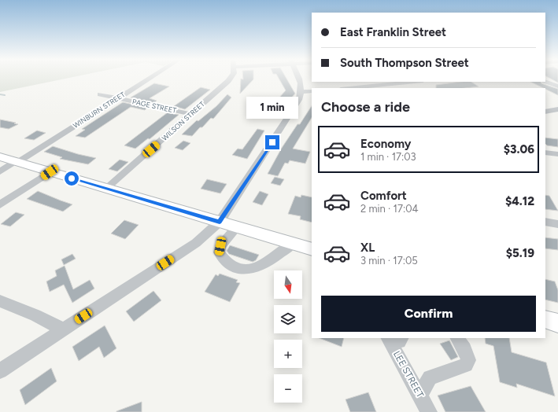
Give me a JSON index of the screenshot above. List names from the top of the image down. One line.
{"streets":{"street":["PAGE STREET","WINBURN STREET","WILSON STREET","LEE STREET"]},"crossings":[["PAGE STREET","WINBURN STREET"],["PAGE STREET","WILSON STREET"]],"north":"bottom","page":{"banner":["East Franklin Street","South Thompson Street"],"heading":"Choose a ride","bubble":"1 min","list":[{"name":"Economy","note":"1 min · 17:03","value":"$3.06"},{"name":"Comfort","note":"2 min · 17:04","value":"$4.12"},{"name":"XL","note":"3 min · 17:05","value":"$5.19"}],"map_buttons":["+","−"],"buttons":"Confirm"}}
